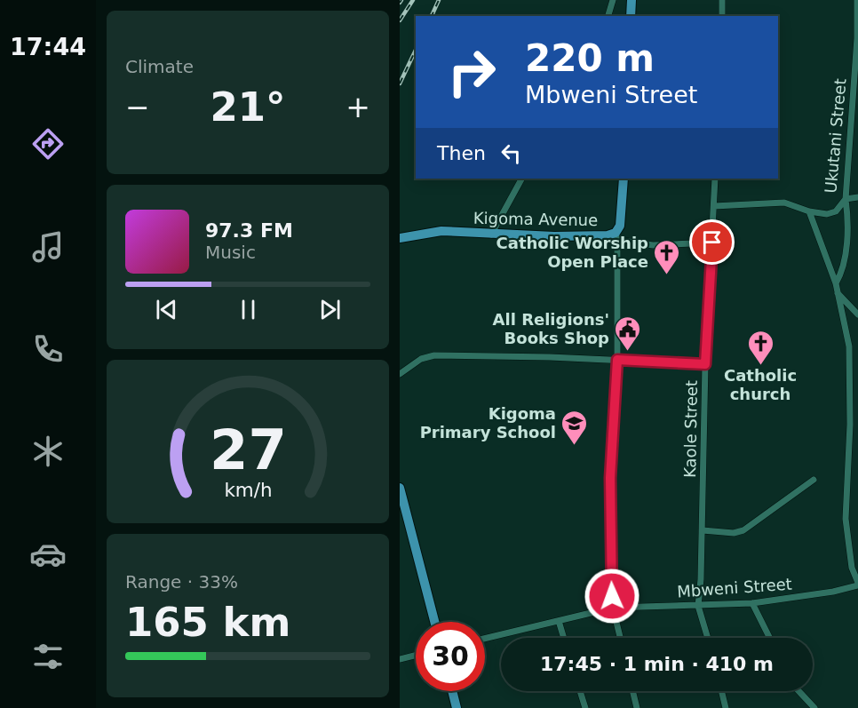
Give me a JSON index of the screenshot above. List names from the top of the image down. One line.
{"streets":{"main road":["Kigoma Avenue"],"street":["Ukutani Street","Kaole Street","Mbweni Street"]},"crossings":[["Ukutani Street","Kaole Street"],["Kaole Street","Mbweni Street"]],"places":{"church":["Catholic Worship Open Place","Catholic church"],"public building":["All Religions' Books Shop"],"school or university":["Kigoma Primary School"]},"page":{"tabs":"17:44","tile":["Climate",["Range · 33%","165 km"]],"turn":["220 m","Mbweni Street"],"heat":["−","21°","+"],"then":"Then","song":["97.3 FM","Music"],"limit":"30","trip":"17:45 · 1 min · 410 m","gauge":["27","km/h"]}}
